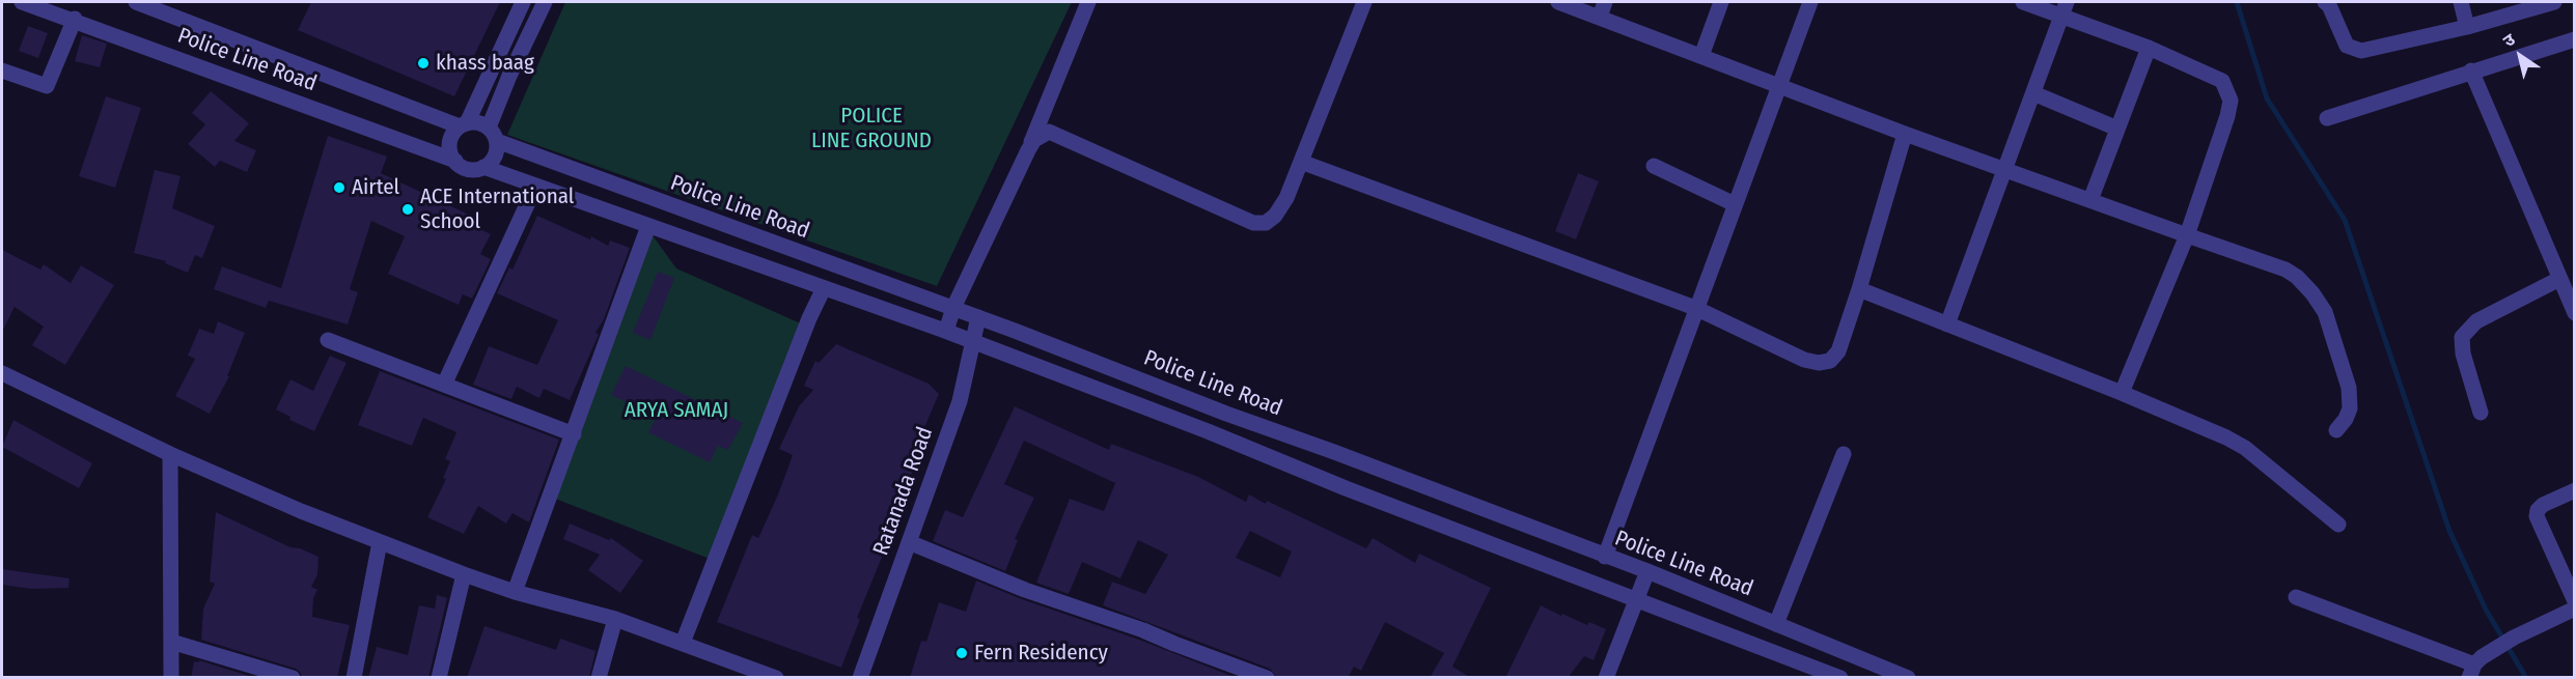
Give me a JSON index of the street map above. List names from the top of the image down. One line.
{"streets":{"street":["Police Line Road","Ratanada Road"]},"crossings":[["Police Line Road","Ratanada Road"]],"parks":["POLICE LINE GROUND","ARYA SAMAJ"],"places":["khass baag","Airtel","ACE International School","Fern Residency"],"north":"top left"}
